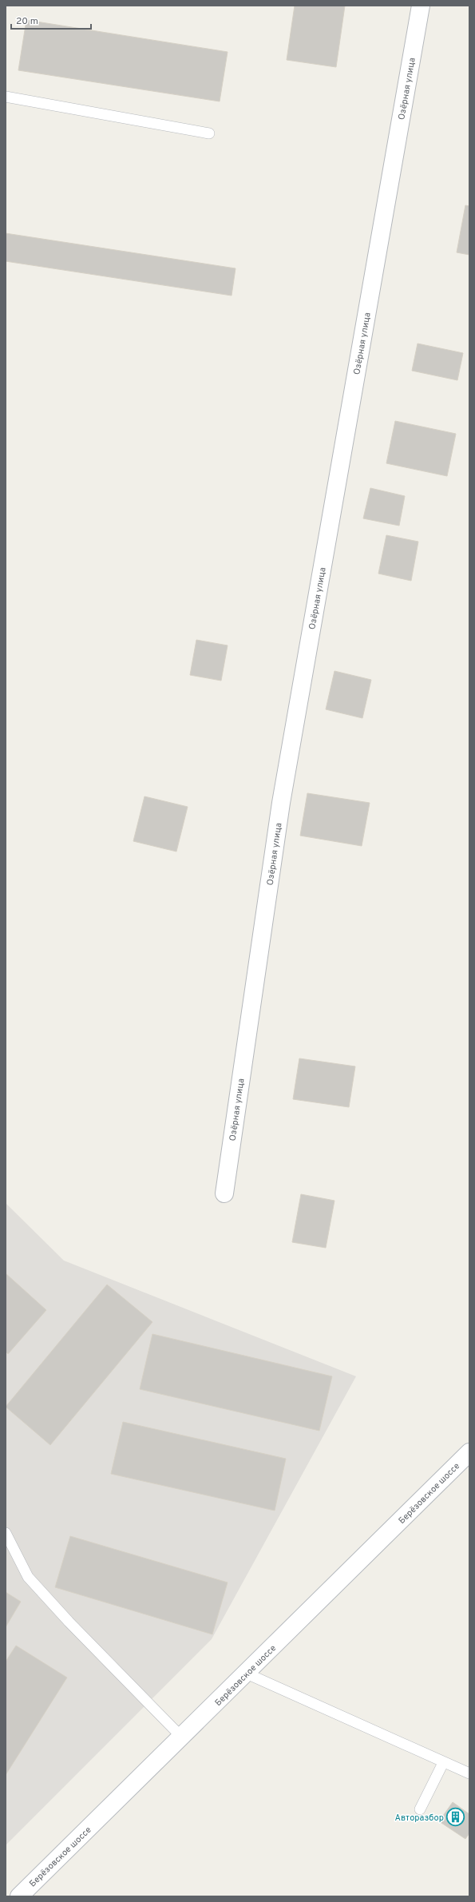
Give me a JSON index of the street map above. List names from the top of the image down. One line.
{"streets":{"street":["Озёрная улица","Берёзовское шоссе"]},"places":{"building":["Авторазбор"]},"scale_bar":"20 m"}
